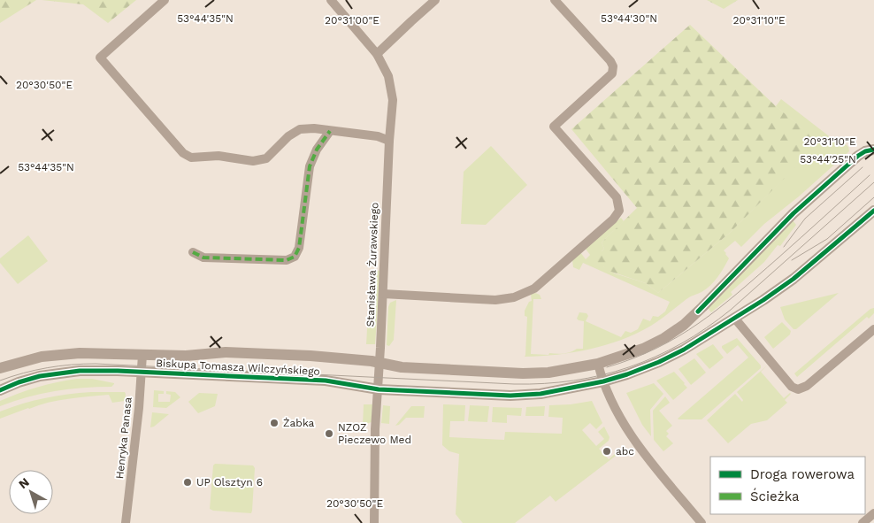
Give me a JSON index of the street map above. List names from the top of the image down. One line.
{"streets":{"street":["Stanisława Żurawskiego","Biskupa Tomasza Wilczyńskiego","Henryka Panasa"]},"crossings":[["Stanisława Żurawskiego","Biskupa Tomasza Wilczyńskiego"],["Biskupa Tomasza Wilczyńskiego","Henryka Panasa"]],"places":["Żabka","NZOZ Pieczewo Med","abc","UP Olsztyn 6"],"legend":["Droga rowerowa","Ścieżka"],"north":"top left","coordinates":["53°44'35\"N","53°44'30\"N","20°31'10\"E","20°31'00\"E","20°30'50\"E","53°44'25\"N"]}
